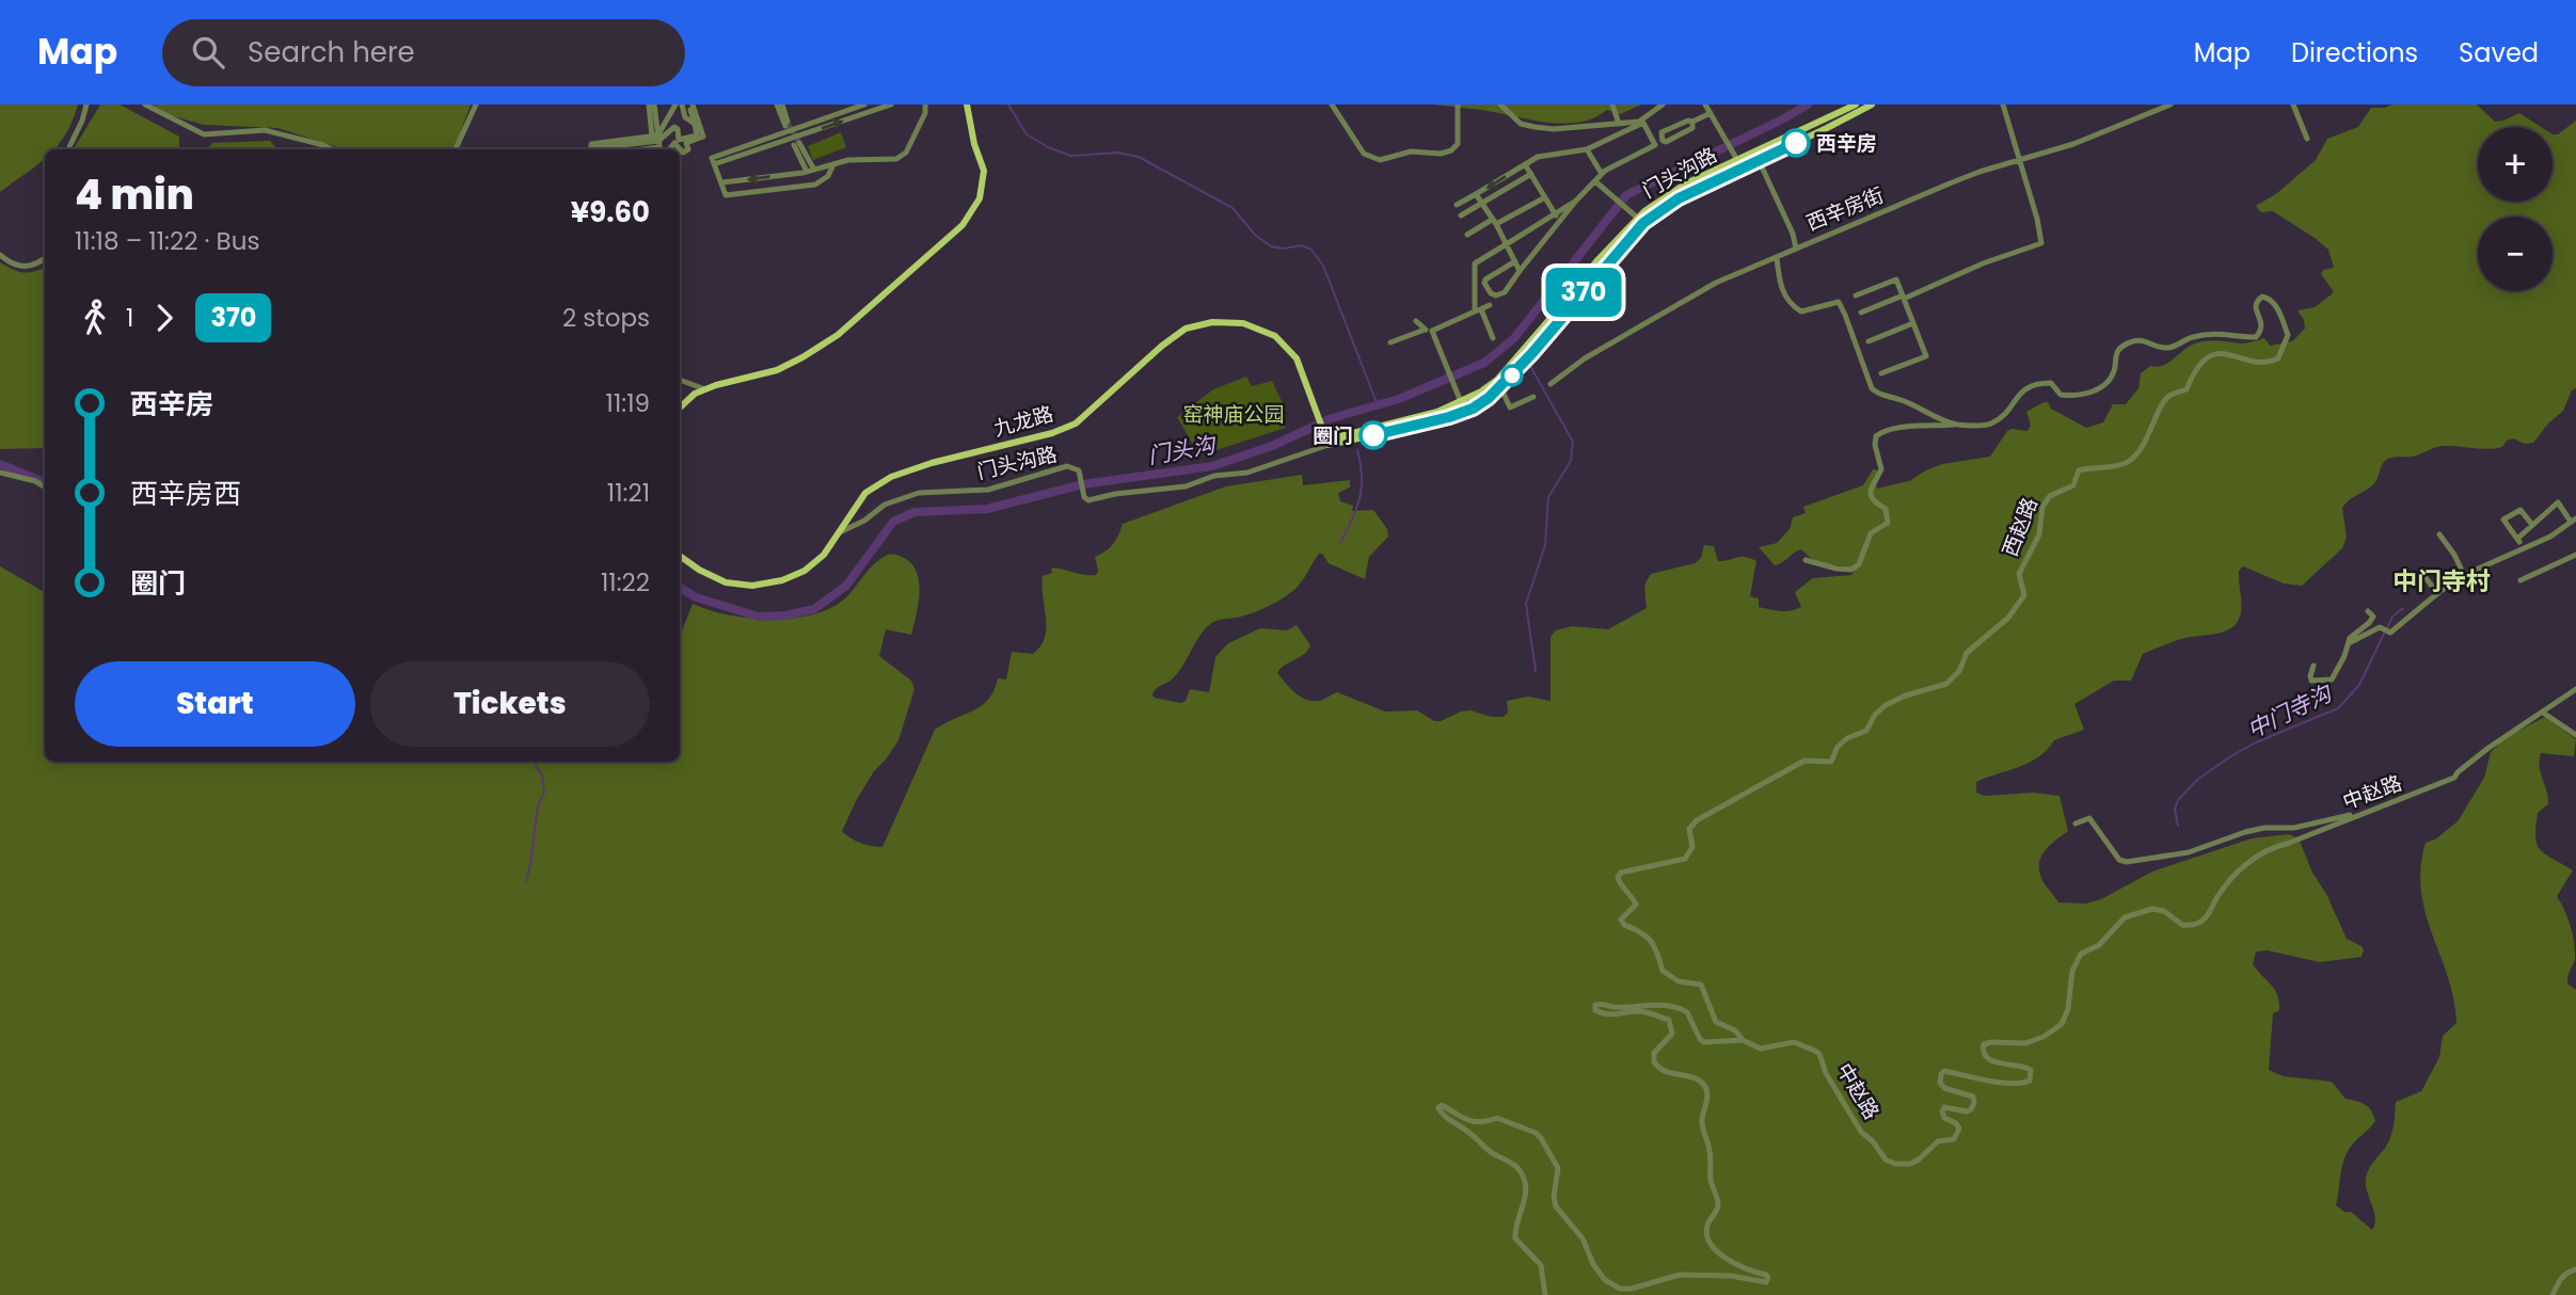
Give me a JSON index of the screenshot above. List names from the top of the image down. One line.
{"streets":{"main road":["门头沟路","九龙路"],"street":["西辛房街","西赵路","中赵路"]},"crossings":[["门头沟路","九龙路"],["西辛房街","西赵路"],["西赵路","中赵路"]],"districts":["中门寺村"],"water":["门头沟","中门寺沟"],"parks":["窑神庙公园"],"places":["西辛房","圈门"],"lines":["bus line 370"],"page":{"header":"Map","search":"Search here","nav":["Map","Directions","Saved"],"on_map":"370","map_buttons":["+","−"],"heading":["4 min","11:18 – 11:22 · Bus","¥9.60"],"legs":["1","370","2 stops"],"list":[{"name":"西辛房","value":"11:19"},{"name":"西辛房西","value":"11:21"},{"name":"圈门","value":"11:22"}],"buttons":["Start","Tickets"]}}
